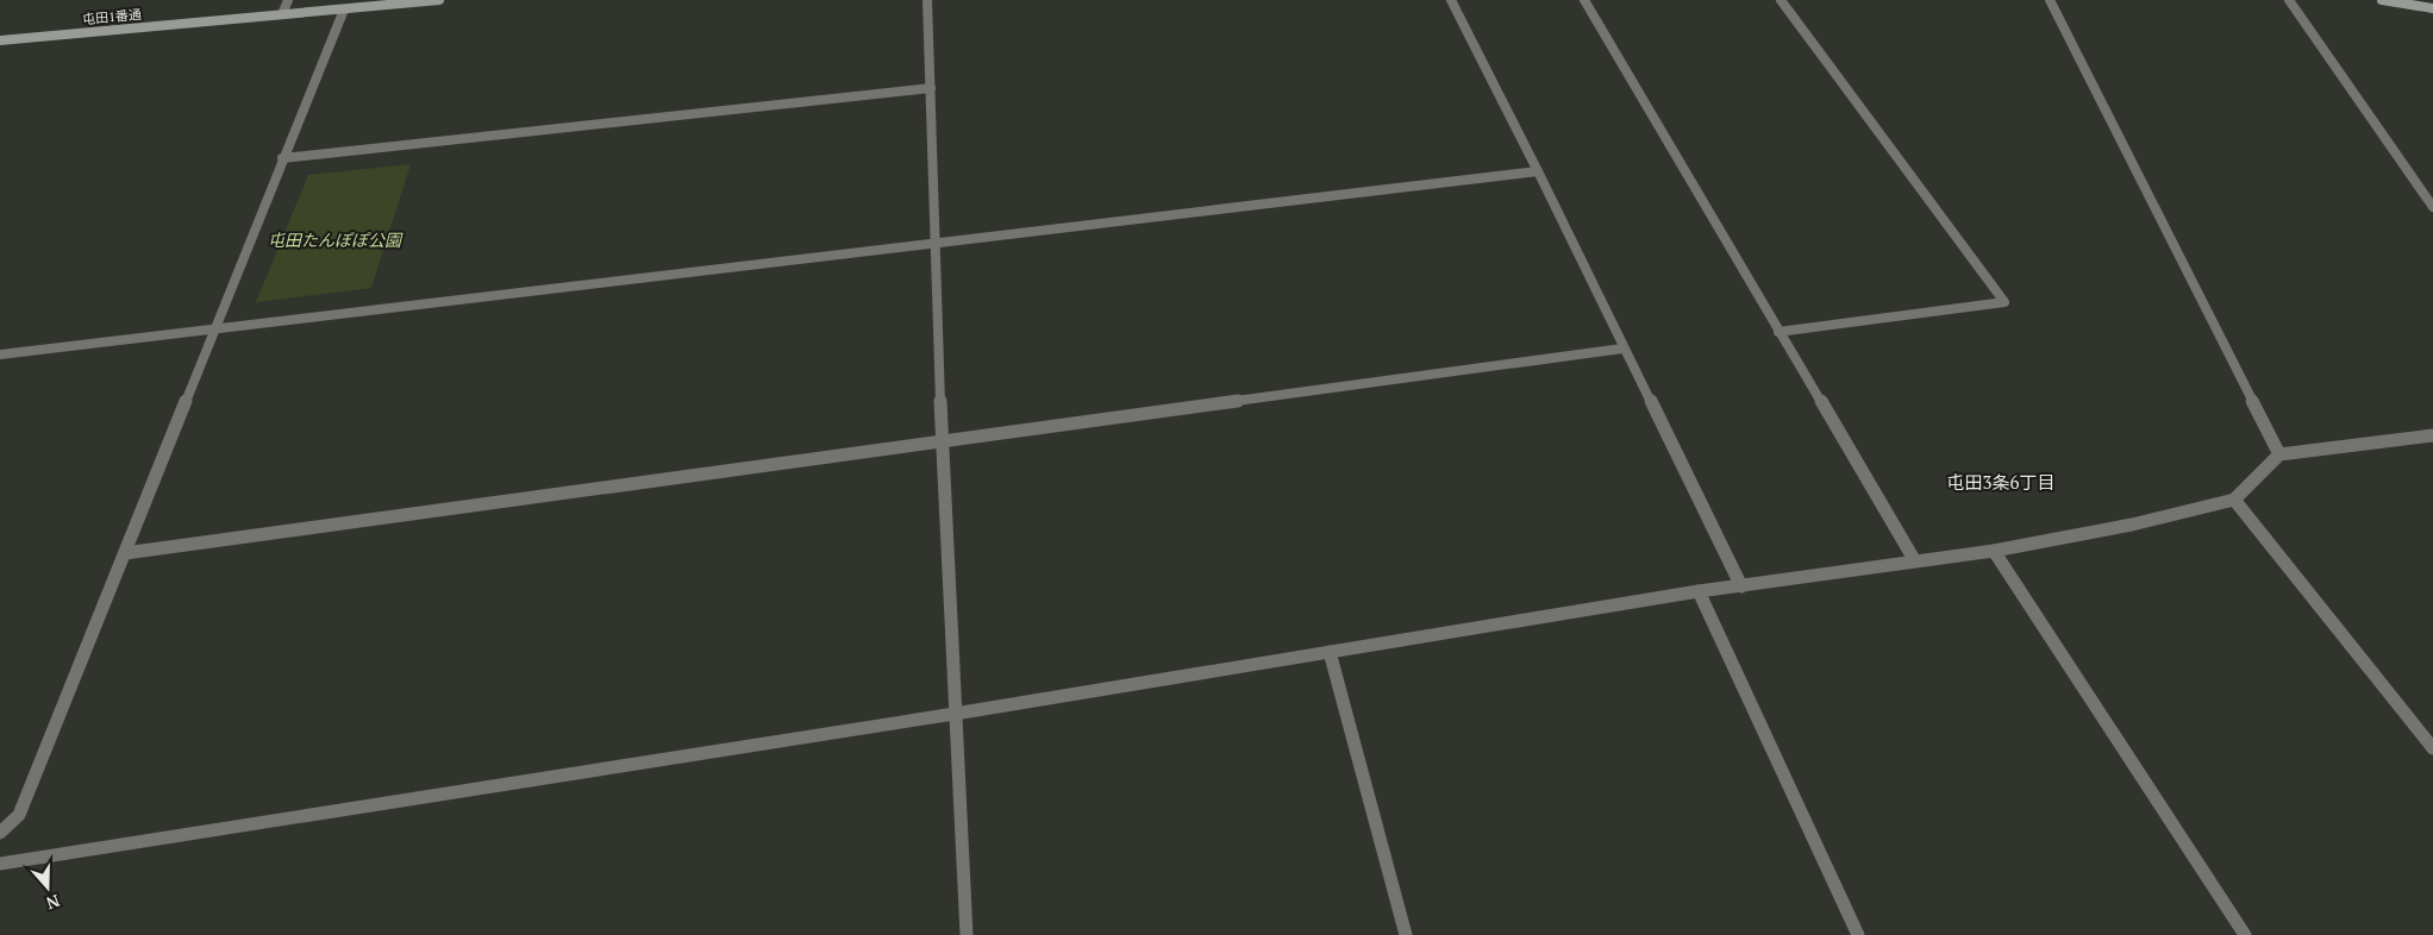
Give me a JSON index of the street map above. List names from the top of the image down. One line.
{"streets":{"street":["屯田1番通"]},"districts":["屯田3条6丁目"],"parks":["屯田たんぽぽ公園"],"north":"bottom"}
